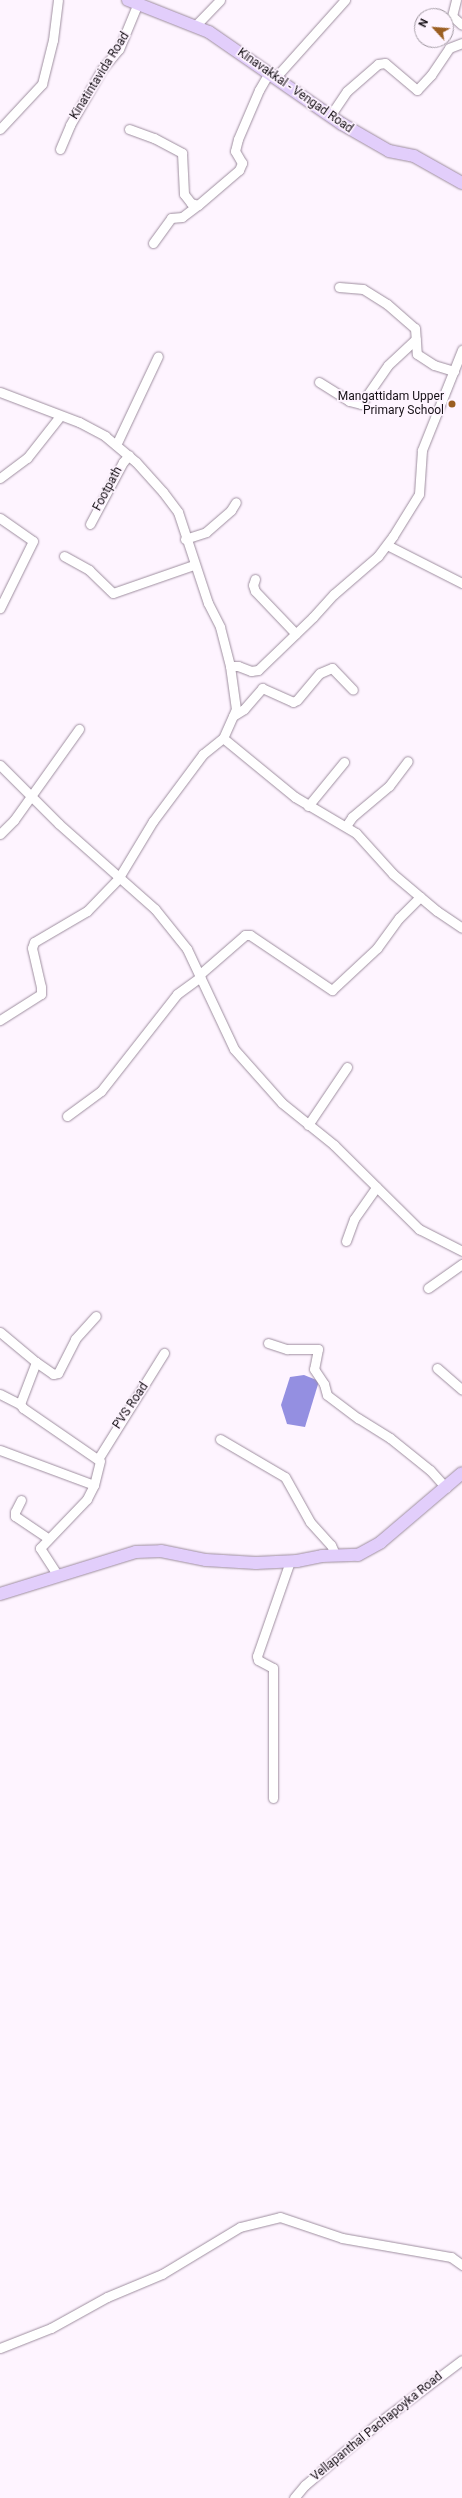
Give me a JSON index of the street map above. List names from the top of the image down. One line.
{"streets":{"main road":["Kinavakkal - Vengad Road"],"street":["Kinatintavida Road","Footpath","PVS Road","Vellapanthal Pachapoyka Road"]},"crossings":[["Kinatintavida Road","Kinavakkal - Vengad Road"]],"places":["Mangattidam Upper Primary School"],"north":"top left"}
